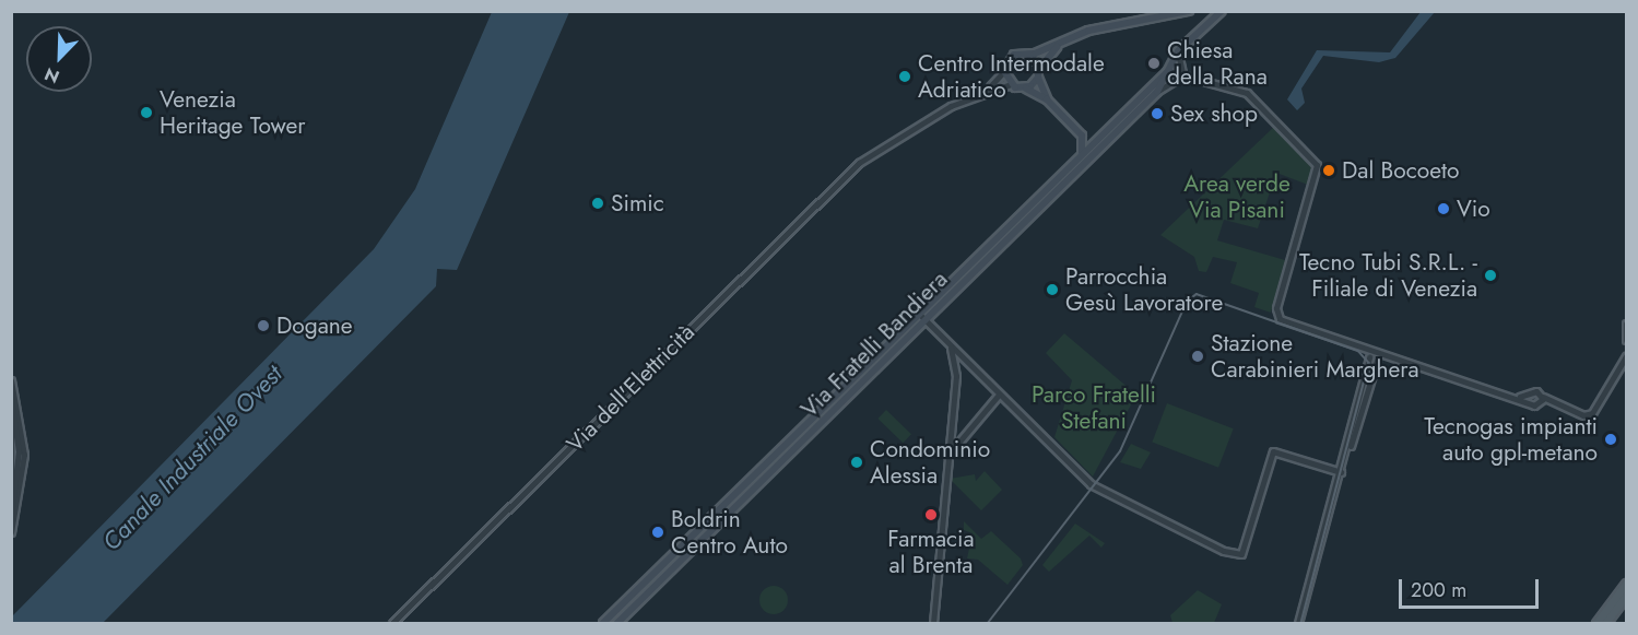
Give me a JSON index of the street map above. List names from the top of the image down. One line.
{"streets":{"main road":["Via Fratelli Bandiera"],"street":["Via dell'Elettricità"]},"water":["Canale Industriale Ovest"],"parks":["Area verde Via Pisani","Parco Fratelli Stefani"],"places":["Chiesa della Rana","Centro Intermodale Adriatico","Venezia Heritage Tower","Sex shop","Dal Bocoeto","Simic","Vio","Tecno Tubi S.R.L. - Filiale di Venezia","Parrocchia Gesù Lavoratore","Dogane","Stazione Carabinieri Marghera","Tecnogas impianti auto gpl-metano","Condominio Alessia","Farmacia al Brenta","Boldrin Centro Auto"],"scale_bar":"200 m","north":"bottom left"}
